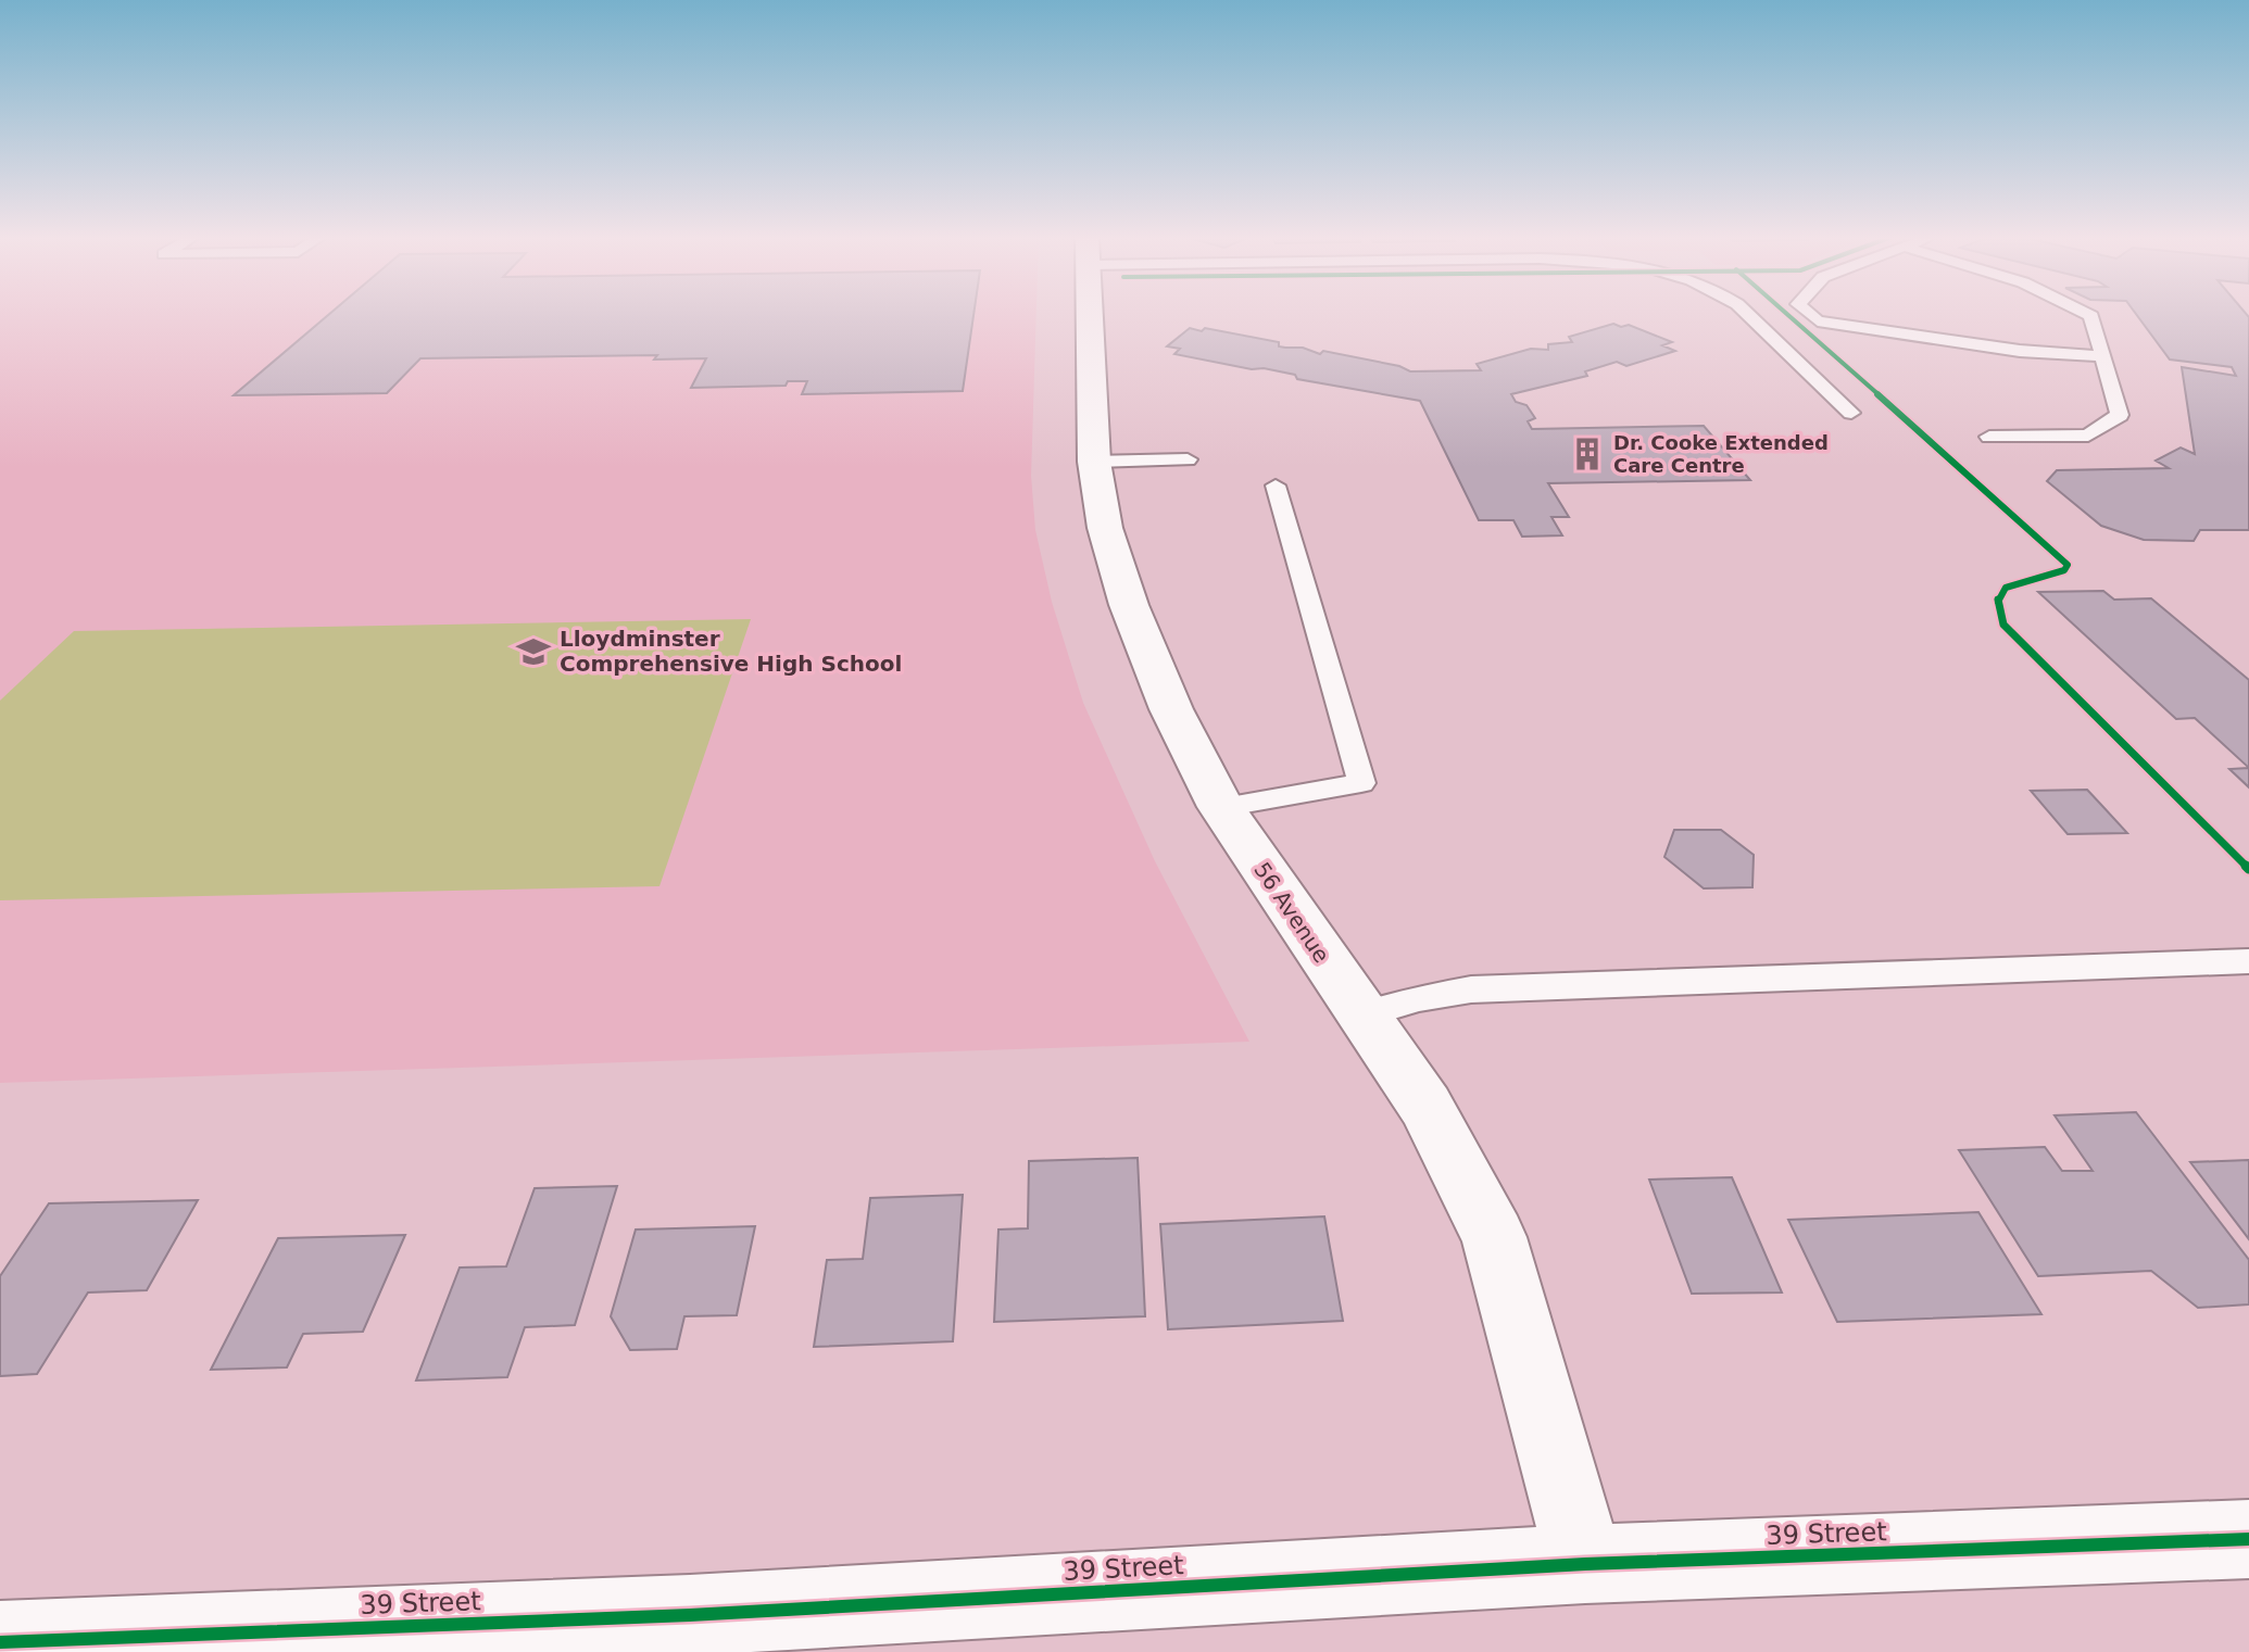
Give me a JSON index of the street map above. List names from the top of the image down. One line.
{"streets":{"street":["56 Avenue","39 Street"]},"crossings":[["56 Avenue","39 Street"]],"places":{"building":["Dr. Cooke Extended Care Centre"],"school or university":["Lloydminster Comprehensive High School"]}}
